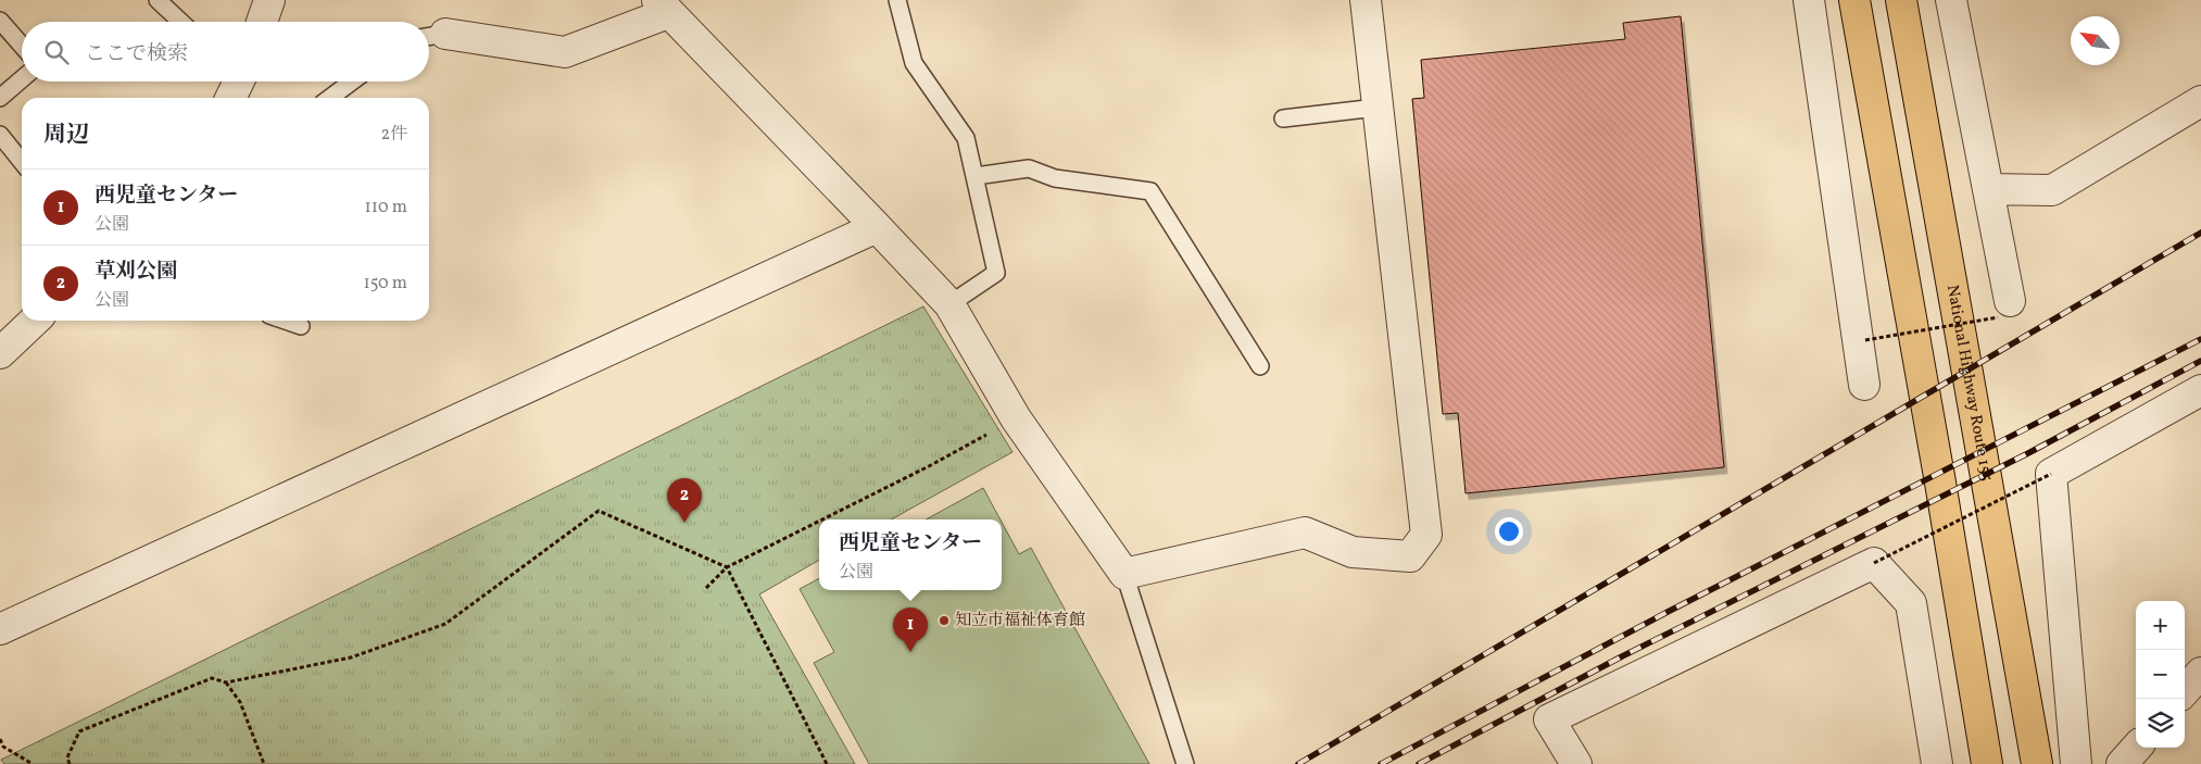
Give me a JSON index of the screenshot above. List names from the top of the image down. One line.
{"streets":{"highway":["National Highway Route 155"]},"places":["知立市福祉体育館"],"north":"top left","page":{"search":"ここで検索","heading":["周辺","2件"],"list":[{"mark":"1","name":"西児童センター","note":"公園","value":"110 m"},{"mark":"2","name":"草刈公園","note":"公園","value":"150 m"}],"pins":["2","1"],"popup":["西児童センター","公園"],"map_buttons":["+","−"]}}
